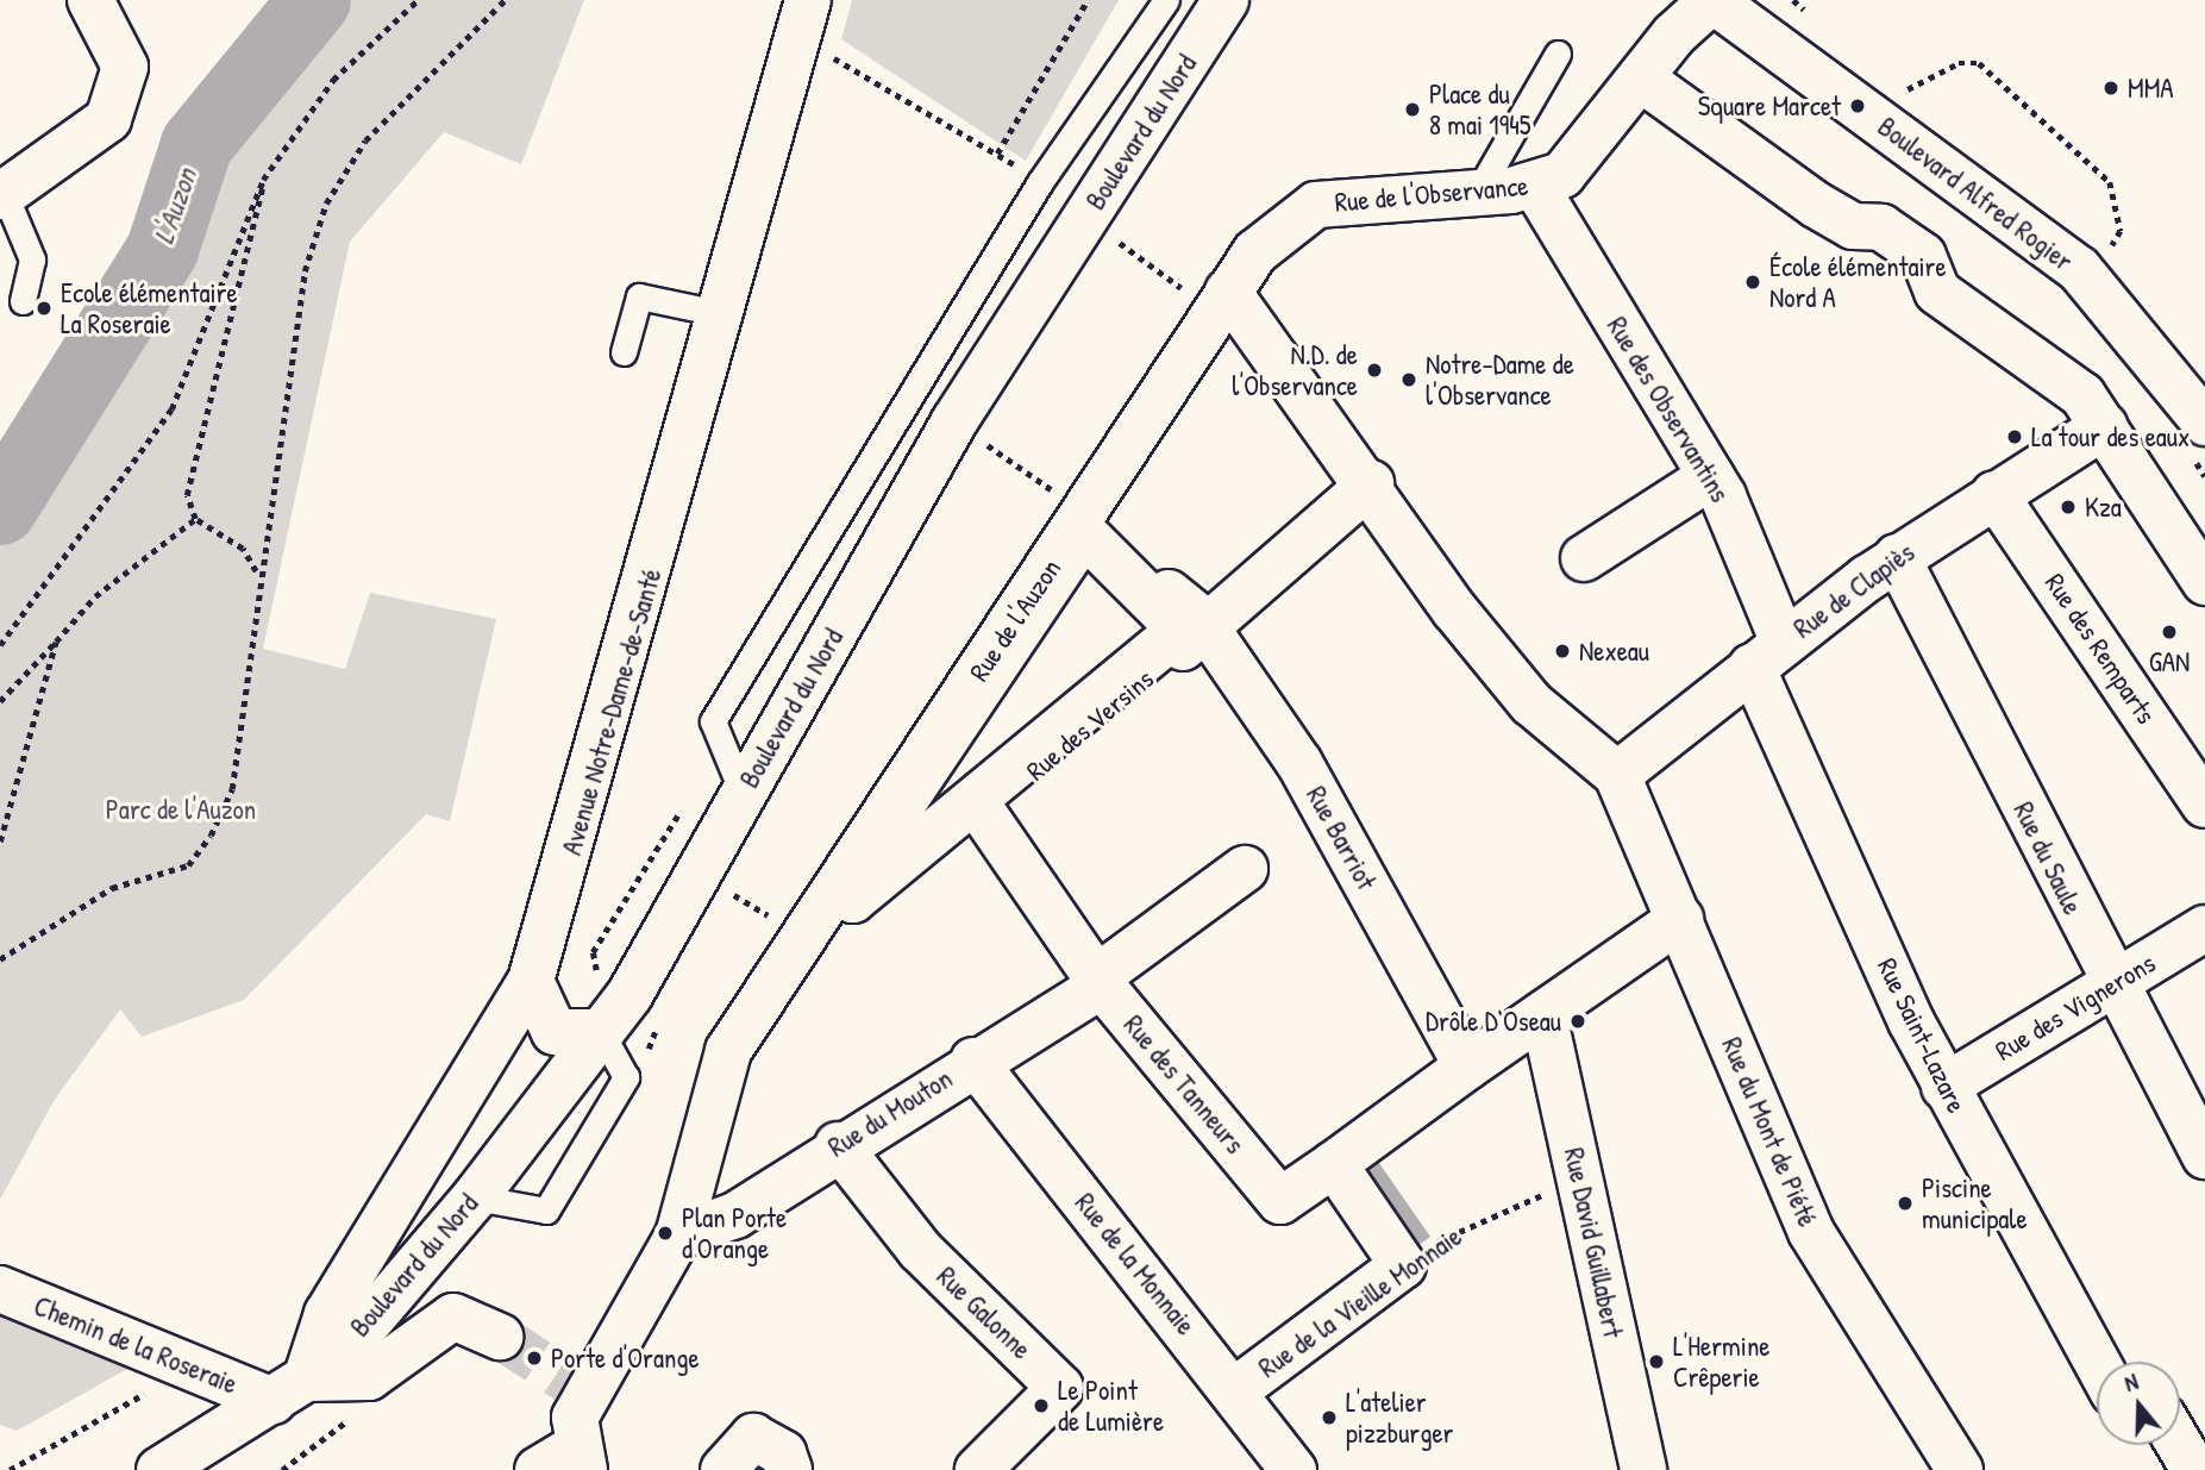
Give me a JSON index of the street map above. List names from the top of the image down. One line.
{"streets":{"street":["Boulevard du Nord","Rue de l'Observance","Boulevard Alfred Rogier","Rue des Observantins","Rue de Clapiès","Rue de l'Auzon","Rue des Remparts","Avenue Notre-Dame-de-Santé","Rue des Versins","Rue Barriot","Rue du Saule","Rue des Vignerons","Rue Saint-Lazare","Rue des Tanneurs","Rue du Mouton","Rue du Mont de Piété","Rue David Guillabert","Rue de la Monnaie","Rue de la Vieille Monnaie","Rue Galonne","Chemin de la Roseraie"]},"crossings":[["Boulevard du Nord","Avenue Notre-Dame-de-Santé"],["Boulevard du Nord","Chemin de la Roseraie"],["Rue de l'Observance","Boulevard Alfred Rogier"],["Rue de l'Observance","Rue des Observantins"],["Rue de l'Observance","Rue de l'Auzon"],["Rue des Observantins","Rue de Clapiès"],["Rue des Observantins","Rue Saint-Lazare"],["Rue de Clapiès","Rue des Remparts"],["Rue de Clapiès","Rue du Saule"],["Rue de Clapiès","Rue Saint-Lazare"],["Rue de Clapiès","Rue du Mont de Piété"],["Rue de l'Auzon","Rue des Versins"],["Rue de l'Auzon","Rue Barriot"],["Rue de l'Auzon","Rue du Mouton"],["Avenue Notre-Dame-de-Santé","Chemin de la Roseraie"],["Rue des Versins","Rue Barriot"],["Rue des Versins","Rue des Tanneurs"],["Rue du Saule","Rue des Vignerons"],["Rue des Vignerons","Rue Saint-Lazare"],["Rue des Tanneurs","Rue du Mouton"],["Rue du Mouton","Rue de la Monnaie"],["Rue du Mouton","Rue Galonne"],["Rue David Guillabert","Rue de la Vieille Monnaie"],["Rue de la Monnaie","Rue de la Vieille Monnaie"]],"water":["L'Auzon"],"parks":["Parc de l'Auzon"],"places":["MMA","Square Marcet","Place du 8 mai 1945","École élémentaire Nord A","Ecole élémentaire La Roseraie","N.D. de l'Observance","Notre-Dame de l'Observance","La tour des eaux","Kza","GAN","Nexeau","Drôle D‘Oseau","Piscine municipale","Plan Porte d'Orange","Porte d'Orange","L'Hermine Crêperie","Le Point de Lumière","L'atelier pizzburger"],"north":"top"}
